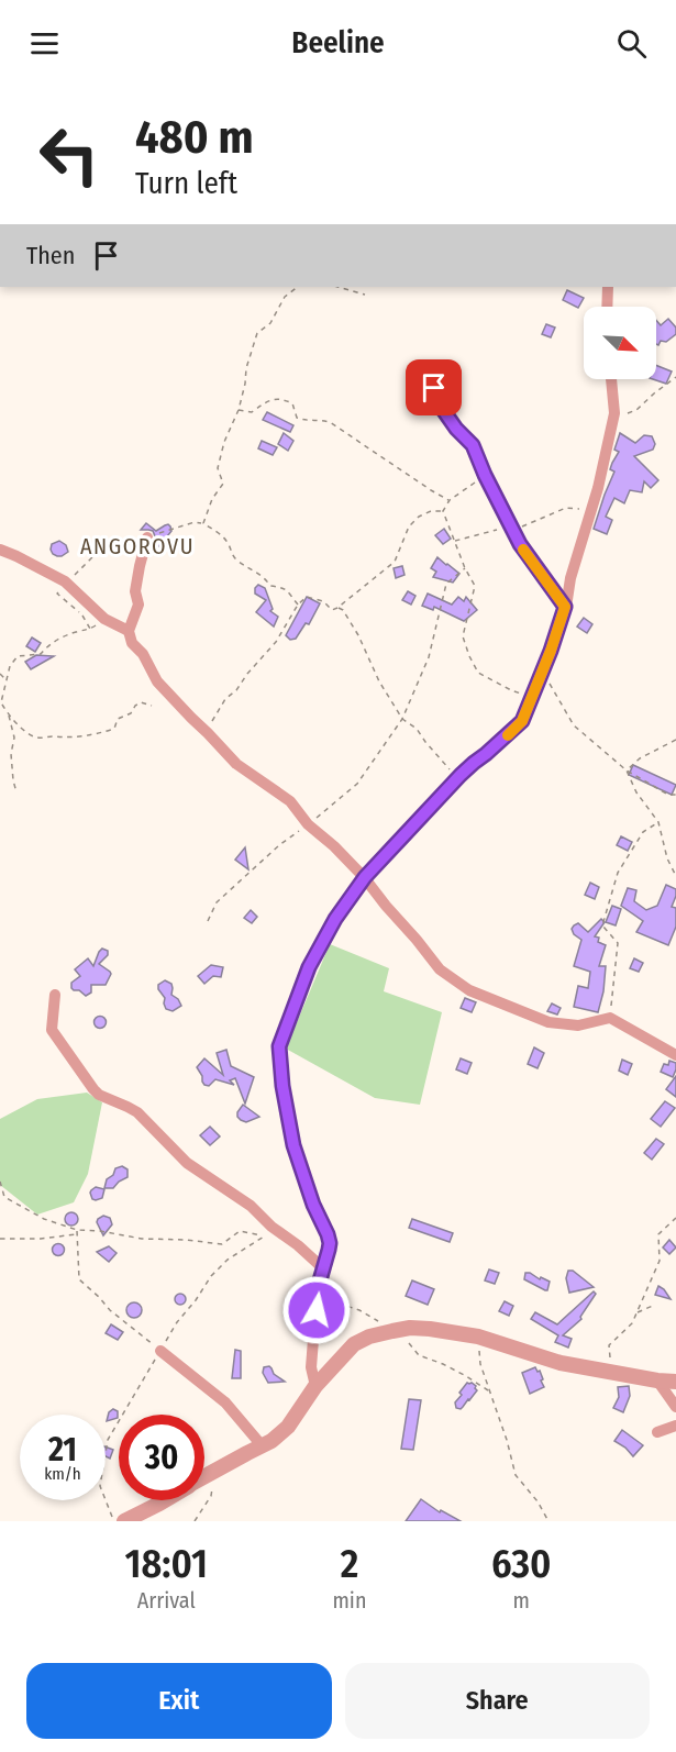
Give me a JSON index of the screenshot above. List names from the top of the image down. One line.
{"districts":["ANGOROVU"],"north":"bottom right","page":{"header":"Beeline","turn":["480 m","Turn left"],"then":"Then","speed":"21 km/h","limit":"30","eta":["18:01","Arrival","2","min","630","m"],"buttons":["Exit","Share"]}}
